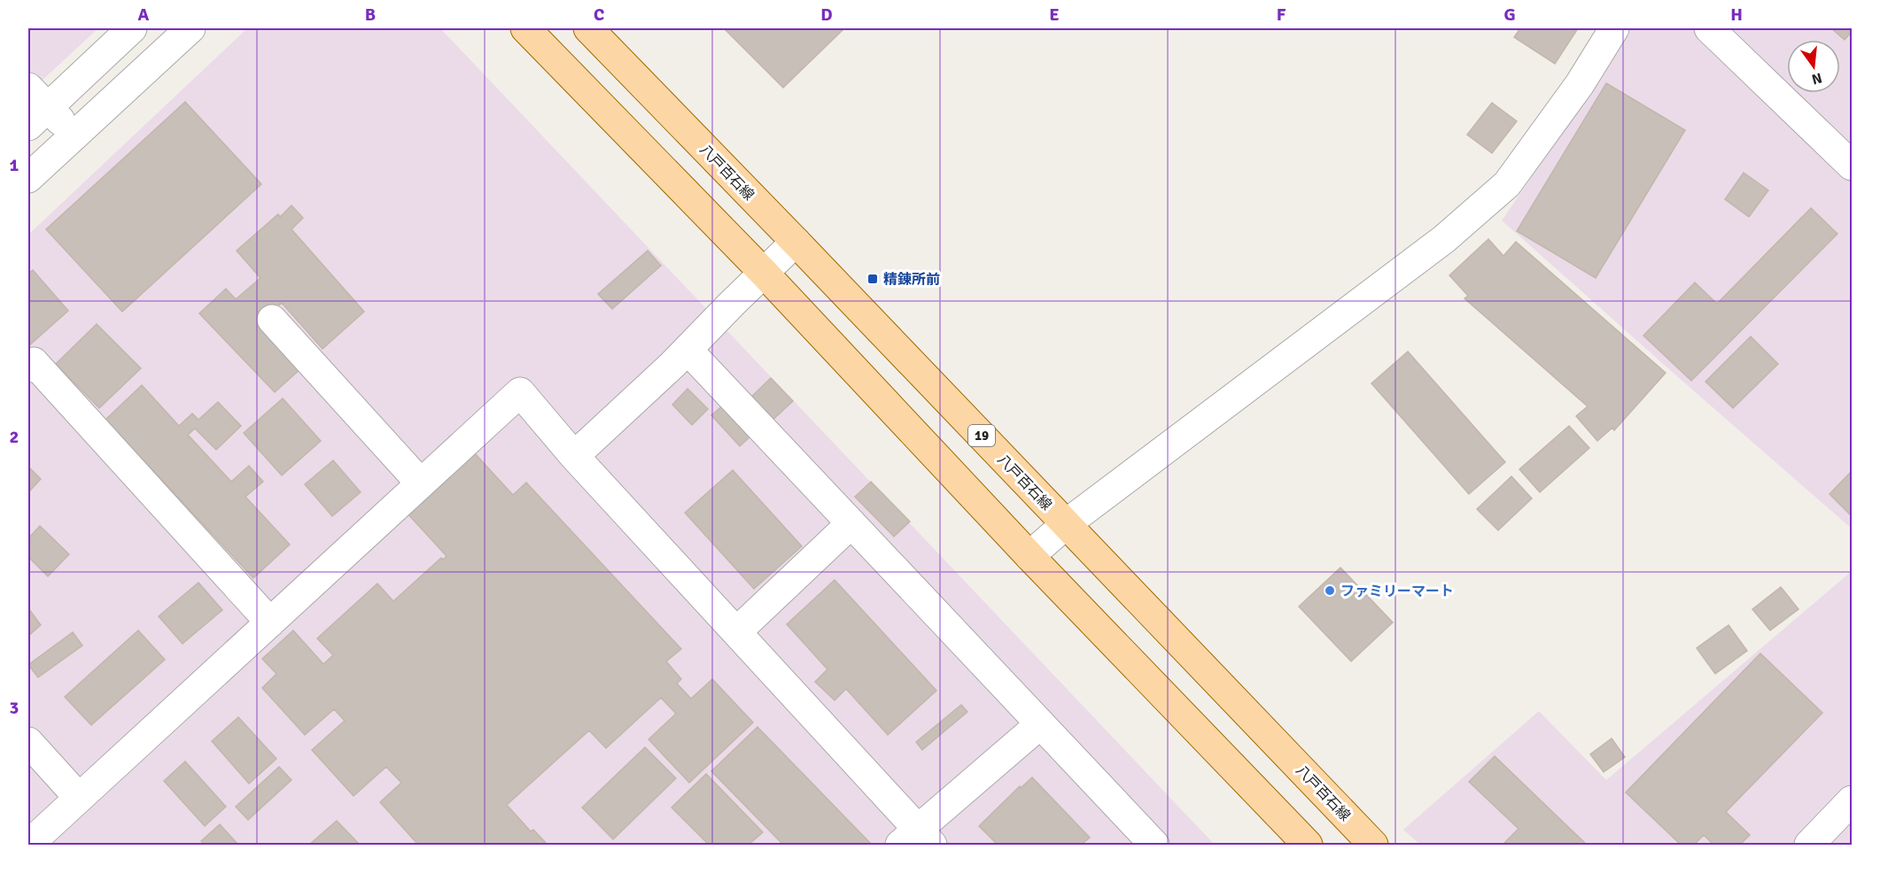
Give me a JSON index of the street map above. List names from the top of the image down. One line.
{"streets":{"main road":["八戸百石線","19"]},"places":{"transit":["精錬所前"],"other":["ファミリーマート"]},"north":"bottom","grid":{"columns":["A","B","C","D","E","F","G","H"],"rows":["1","2","3"]}}
